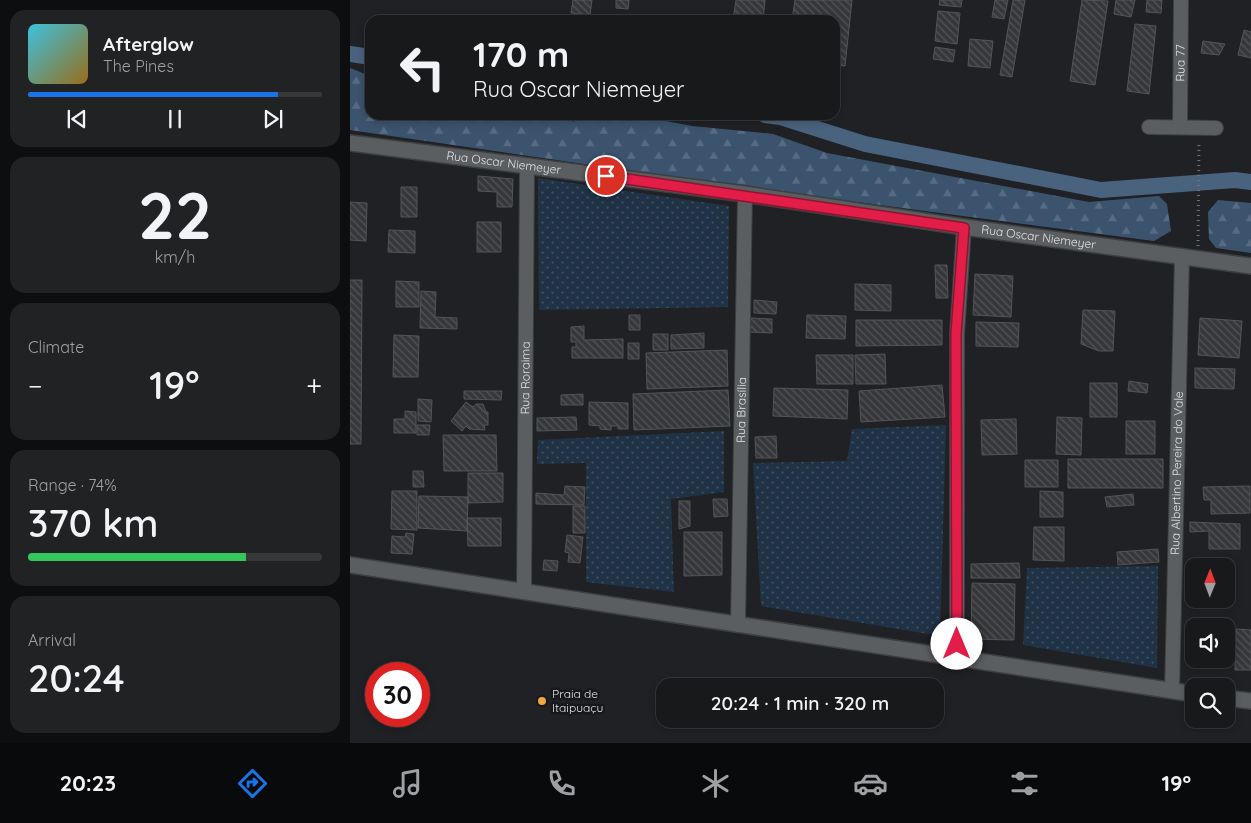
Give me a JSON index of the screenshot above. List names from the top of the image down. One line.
{"streets":{"street":["Rua 77","Rua Oscar Niemeyer","Rua Roraima","Rua Brasília","Rua Albertino Pereira do Vale"]},"crossings":[["Rua Oscar Niemeyer","Rua Roraima"],["Rua Oscar Niemeyer","Rua Brasília"],["Rua Oscar Niemeyer","Rua Albertino Pereira do Vale"]],"places":["Praia de Itaipuaçu"],"north":"top","page":{"turn":["170 m","Rua Oscar Niemeyer"],"song":["Afterglow","The Pines"],"tile":[["22","km/h"],"Climate",["Range · 74%","370 km"],["Arrival","20:24"]],"heat":["−","19°","+"],"limit":"30","trip":"20:24 · 1 min · 320 m","tabs":["20:23","19°"]}}
